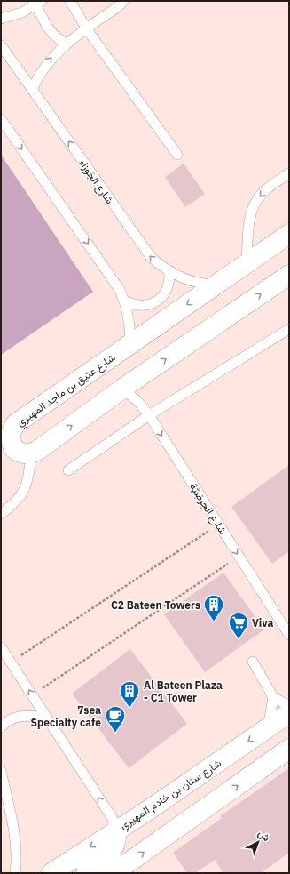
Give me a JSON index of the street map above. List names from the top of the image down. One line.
{"streets":{"street":["شارع عتيق بن ماجد المهيري","شارع سنان بن خادم المهيري"],"lane":["شارع الجَوزاء","شارع الحِرضِيَّة"]},"crossings":[["شارع الجَوزاء","شارع عتيق بن ماجد المهيري"]],"one_way":["شارع الحِرضِيَّة"],"places":{"building":["C2 Bateen Towers","Al Bateen Plaza - C1 Tower"],"supermarket":["Viva"],"cafe":["7sea Specialty cafe"]},"north":"top right"}
